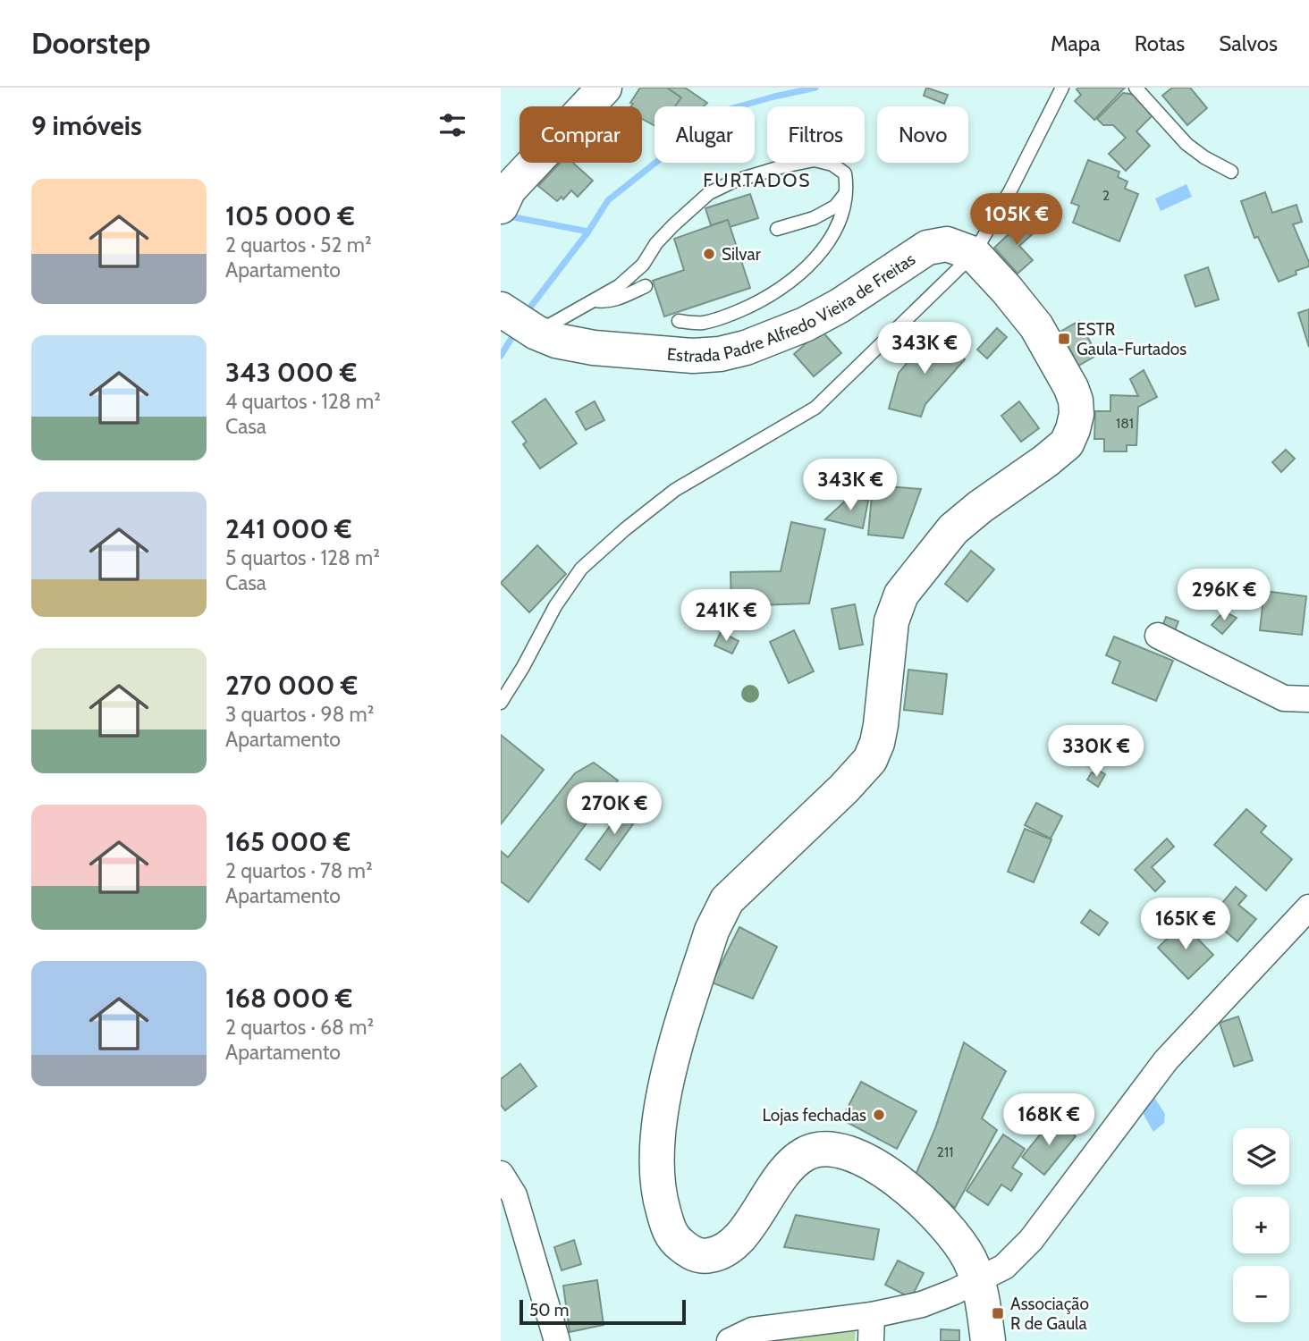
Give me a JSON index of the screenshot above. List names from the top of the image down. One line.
{"streets":{"main road":["Estrada Padre Alfredo Vieira de Freitas"]},"districts":["FURTADOS"],"places":{"other":["Silvar","Lojas fechadas"],"transit":["ESTR Gaula-Furtados","Associação R de Gaula"]},"house_numbers":["2","181","211"],"scale_bar":"50 m","page":{"header":"Doorstep","nav":["Mapa","Rotas","Salvos"],"heading":"9 imóveis","chip":["Comprar","Alugar","Filtros","Novo"],"list":[{"name":"105 000 €","note":"2 quartos · 52 m² · Apartamento"},{"name":"343 000 €","note":"4 quartos · 128 m² · Casa"},{"name":"241 000 €","note":"5 quartos · 128 m² · Casa"},{"name":"270 000 €","note":"3 quartos · 98 m² · Apartamento"},{"name":"165 000 €","note":"2 quartos · 78 m² · Apartamento"},{"name":"168 000 €","note":"2 quartos · 68 m² · Apartamento"}],"price":["105K €","343K €","343K €","296K €","241K €","330K €","270K €","165K €","168K €"],"map_buttons":["+","−"],"scale":"50 m"}}
